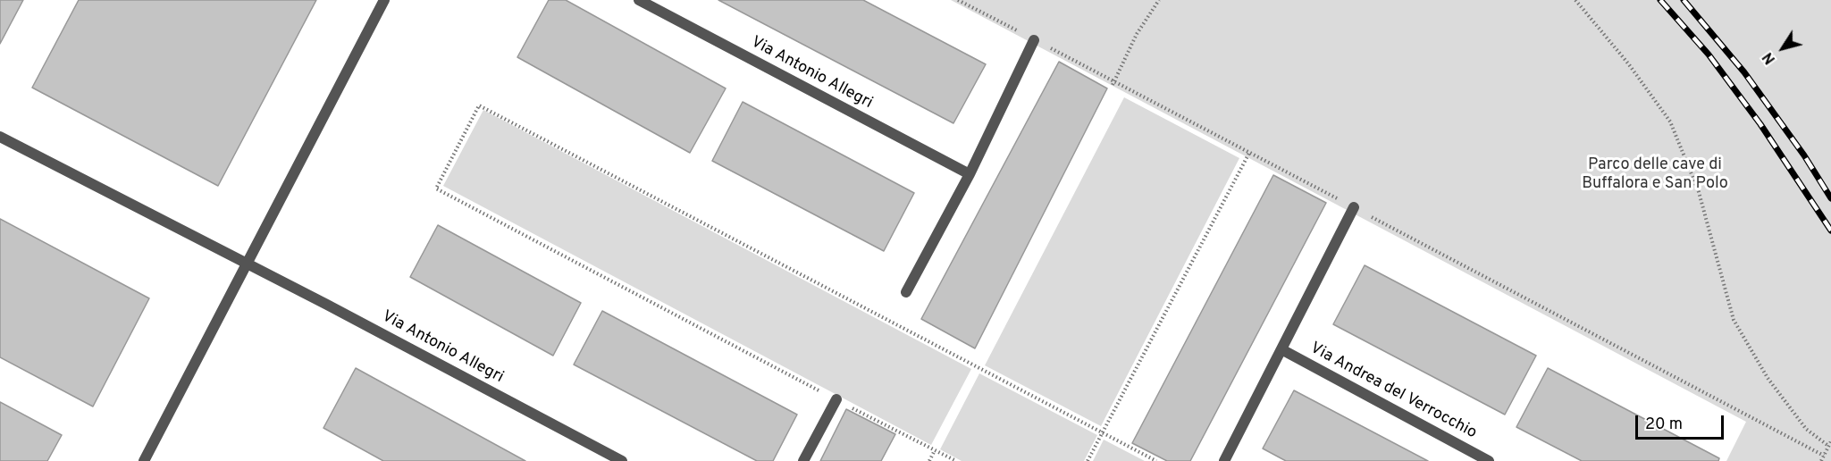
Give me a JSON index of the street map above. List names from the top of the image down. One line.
{"streets":{"street":["Via Antonio Allegri","Via Andrea del Verrocchio"]},"parks":["Parco delle cave di Buffalora e San Polo"],"scale_bar":"20 m","north":"bottom left"}
